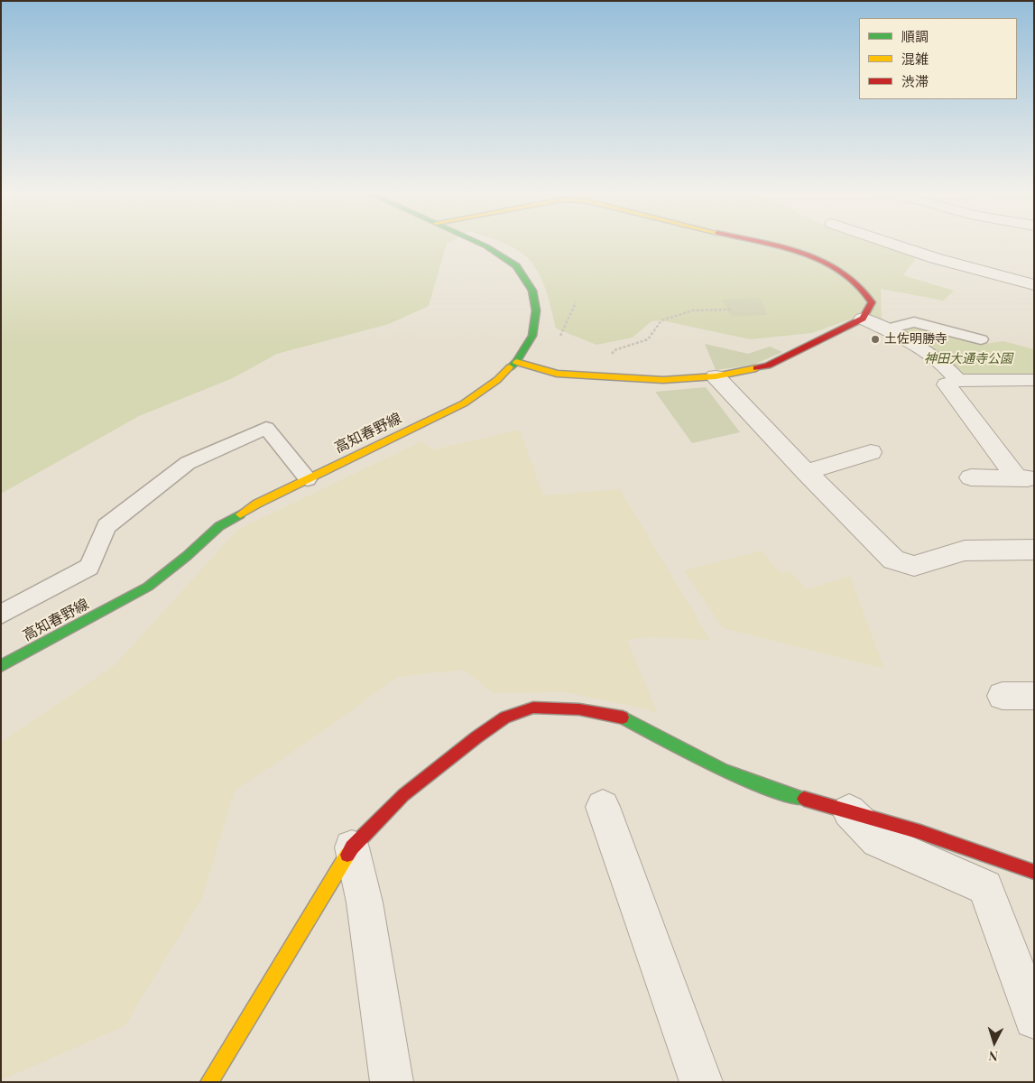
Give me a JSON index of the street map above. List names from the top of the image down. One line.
{"streets":{"street":["高知春野線"]},"parks":["神田大通寺公園"],"places":["土佐明勝寺"],"legend":["順調","混雑","渋滞"],"north":"bottom"}
